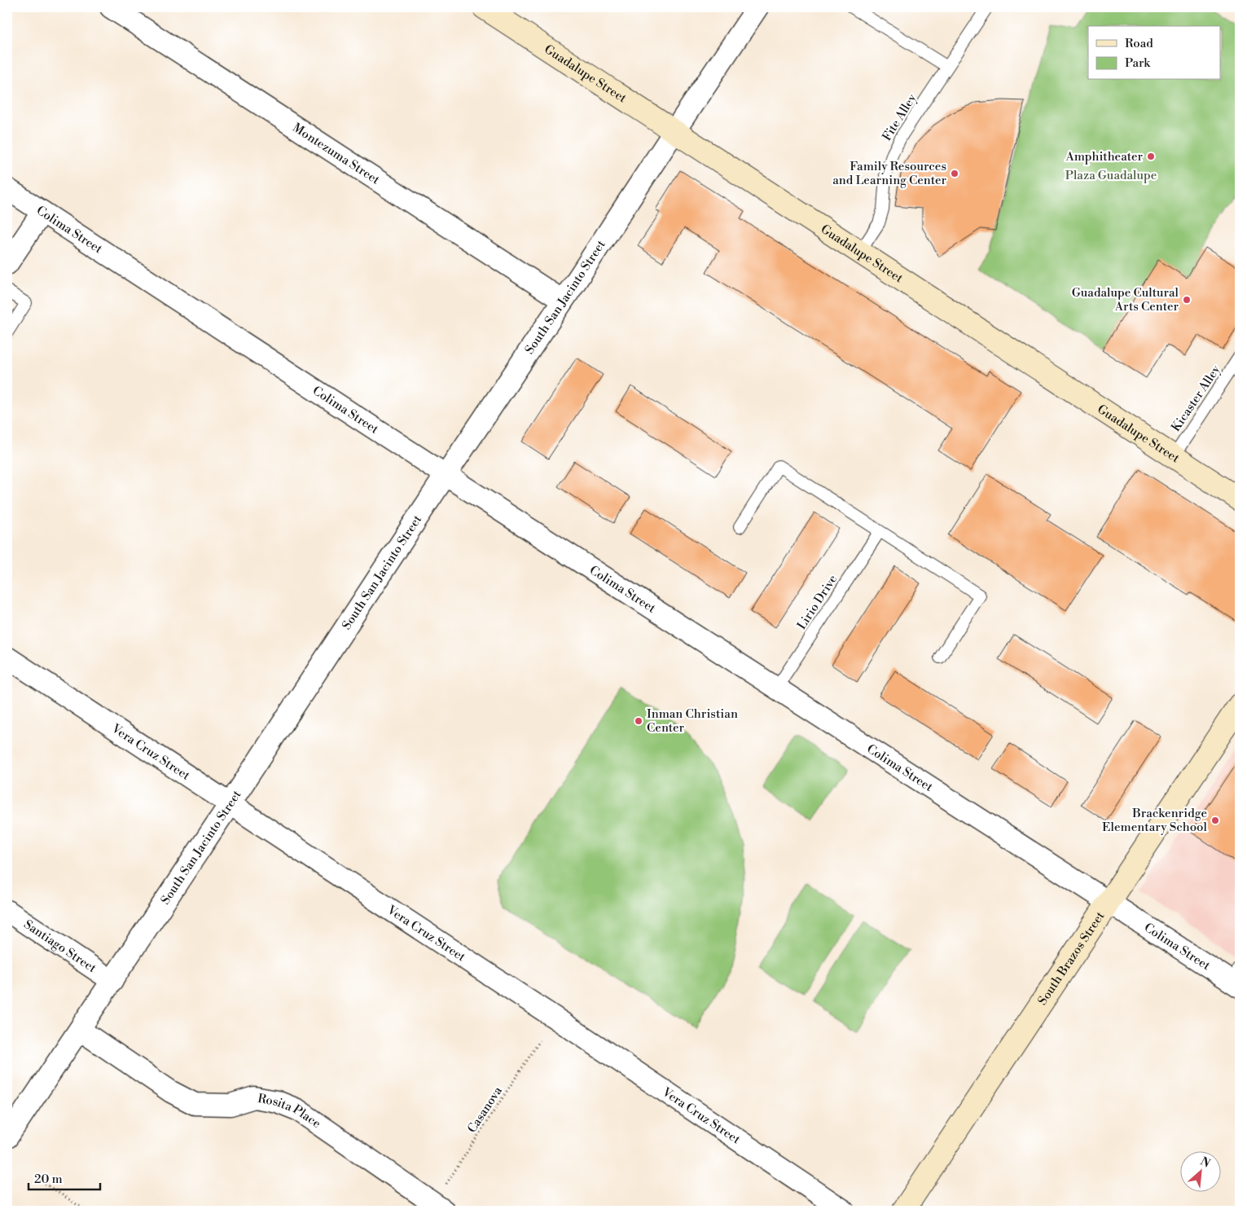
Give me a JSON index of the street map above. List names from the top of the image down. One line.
{"streets":{"main road":["Guadalupe Street","South Brazos Street"],"street":["Montezuma Street","Colima Street","South San Jacinto Street","Vera Cruz Street","Santiago Street","Rosita Place"],"lane":["Fite Alley","Kicaster Alley","Lirio Drive"],"path":["Casanova"]},"crossings":[["Guadalupe Street","Fite Alley"],["Guadalupe Street","South San Jacinto Street"],["Guadalupe Street","Kicaster Alley"],["Montezuma Street","South San Jacinto Street"],["Colima Street","South San Jacinto Street"],["Colima Street","Lirio Drive"],["Colima Street","South Brazos Street"],["South San Jacinto Street","Vera Cruz Street"],["South San Jacinto Street","Santiago Street"],["South San Jacinto Street","Rosita Place"]],"parks":["Plaza Guadalupe"],"places":["Amphitheater","Family Resources and Learning Center","Guadalupe Cultural Arts Center","Inman Christian Center","Brackenridge Elementary School"],"legend":["Road","Park"],"scale_bar":"20 m","north":"top right"}
